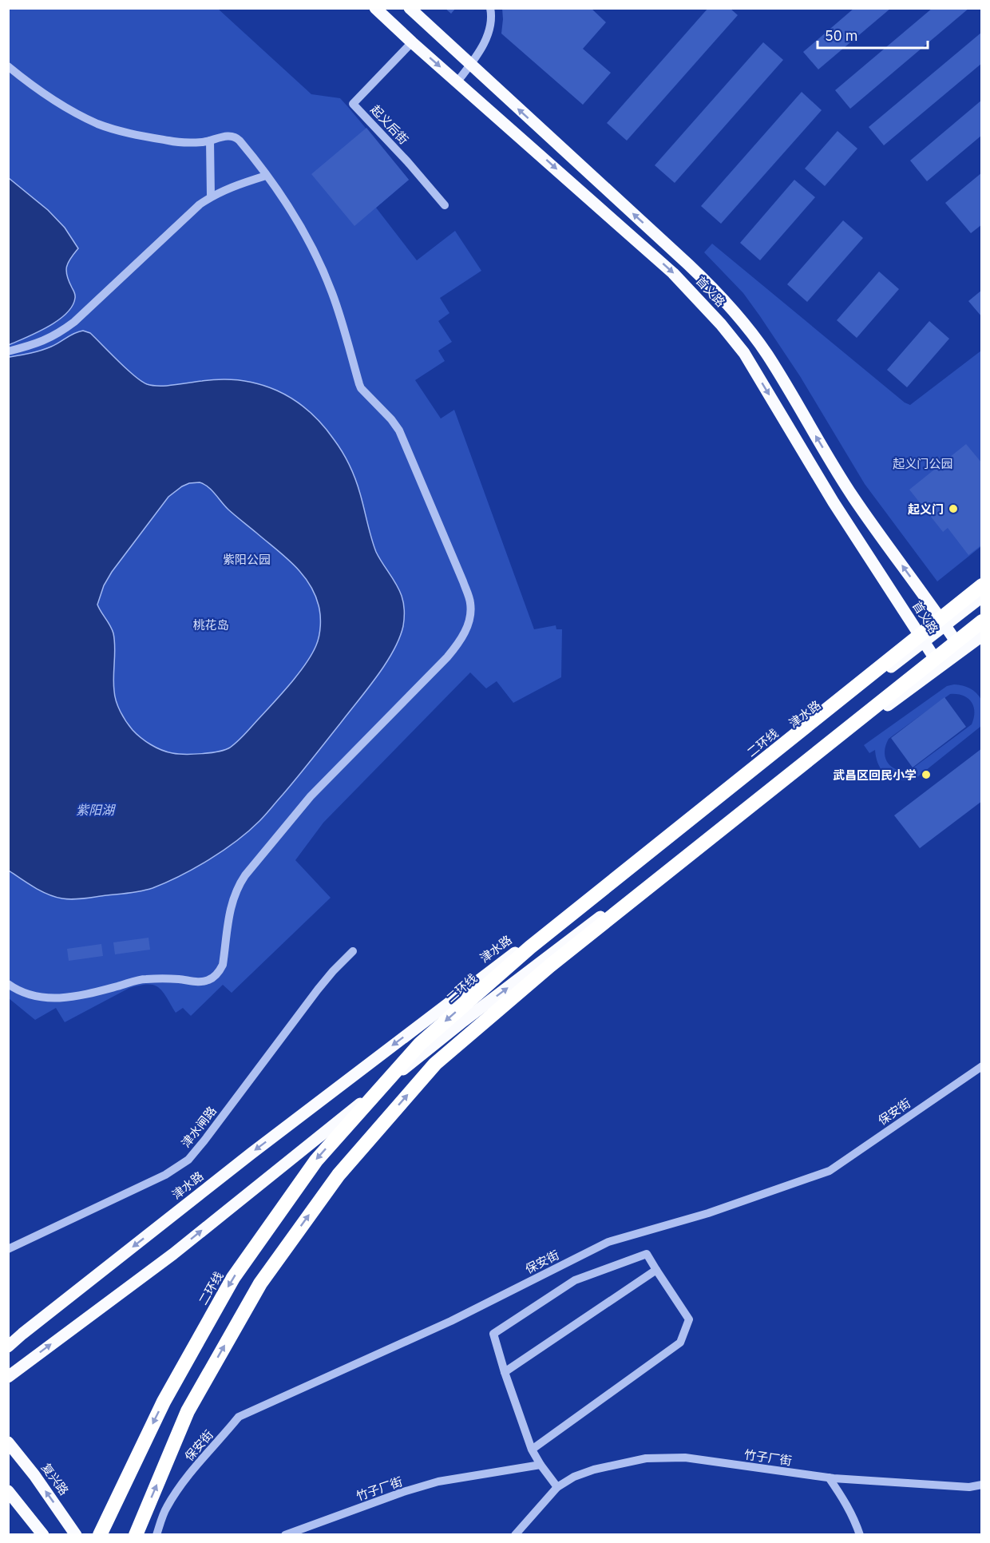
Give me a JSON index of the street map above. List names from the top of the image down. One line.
{"streets":{"highway":["二环线"],"main road":["首义路","津水路","复兴路"],"street":["起义后街","保安街","津水闸路","竹子厂街"]},"crossings":[["起义后街","首义路"],["首义路","津水路"]],"water":["紫阳湖"],"parks":["起义门公园","紫阳公园","桃花岛"],"places":["起义门","武昌区回民小学"],"scale_bar":"50 m"}
